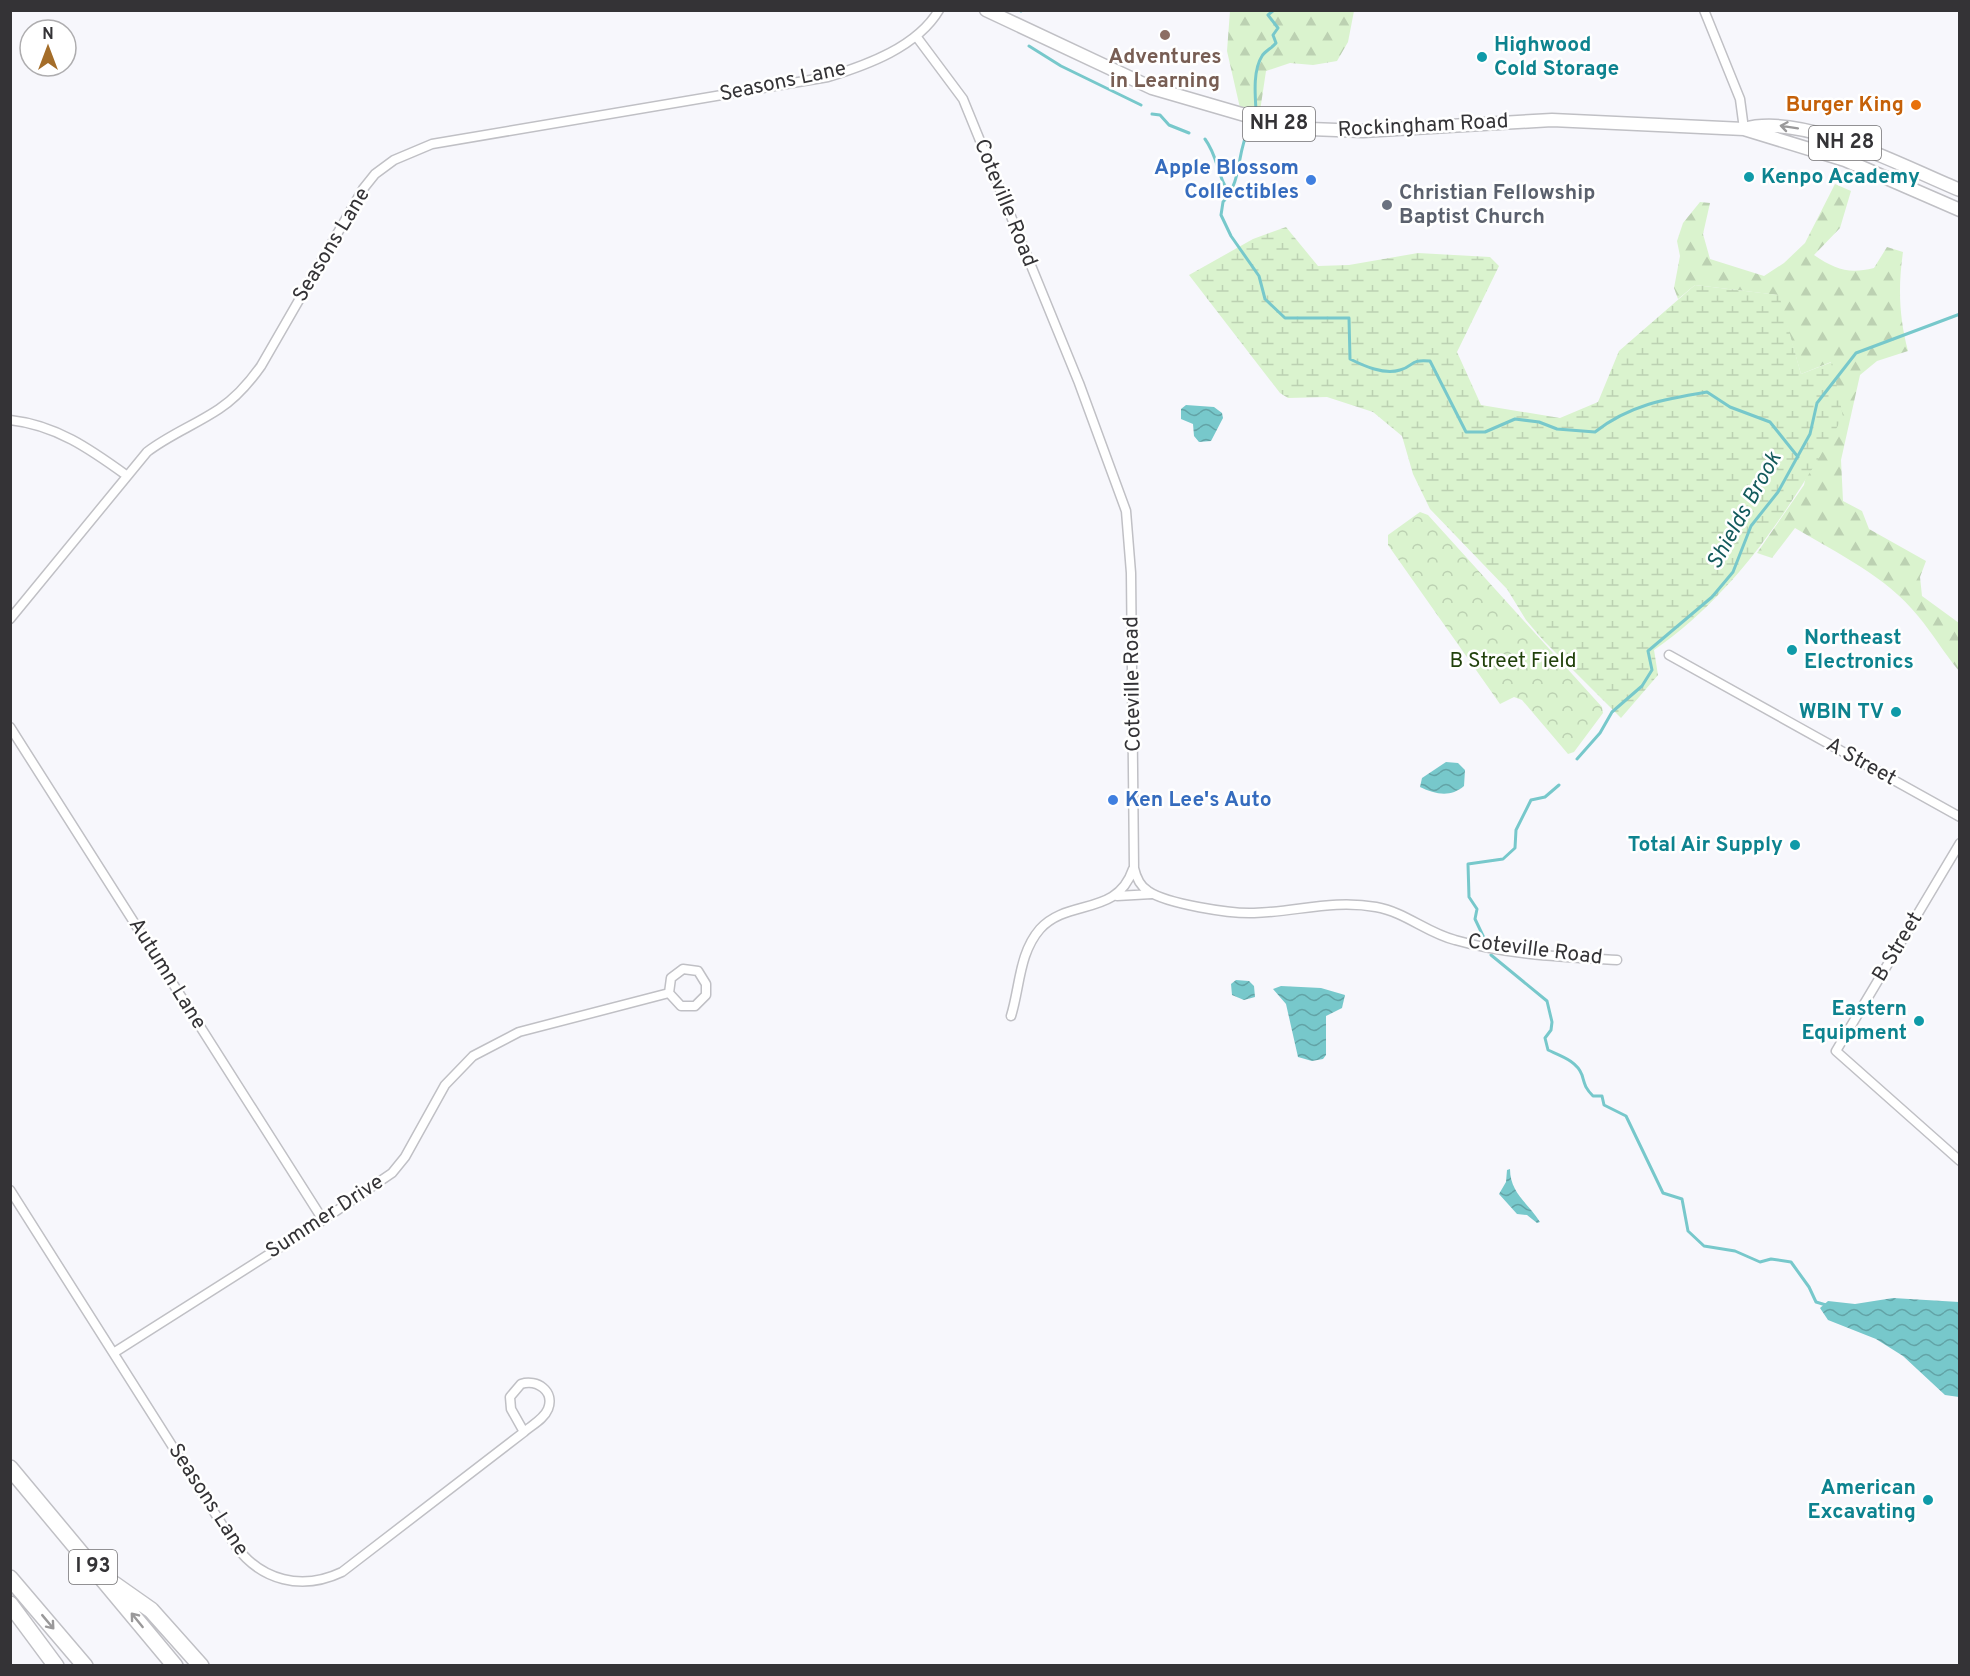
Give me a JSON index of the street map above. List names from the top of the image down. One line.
{"streets":{"highway":["I 93"],"main road":["NH 28","Rockingham Road"],"street":["Seasons Lane","Coteville Road","A Street","B Street","Autumn Lane","Summer Drive"]},"crossings":[["Seasons Lane","Coteville Road"],["Seasons Lane","Summer Drive"],["NH 28","Rockingham Road"],["Autumn Lane","Summer Drive"]],"water":["Shields Brook"],"parks":["B Street Field"],"places":["Adventures in Learning","Highwood Cold Storage","Burger King","Kenpo Academy","Apple Blossom Collectibles","Christian Fellowship Baptist Church","Northeast Electronics","WBIN TV","Ken Lee's Auto","Total Air Supply","Eastern Equipment","American Excavating"],"north":"top"}
